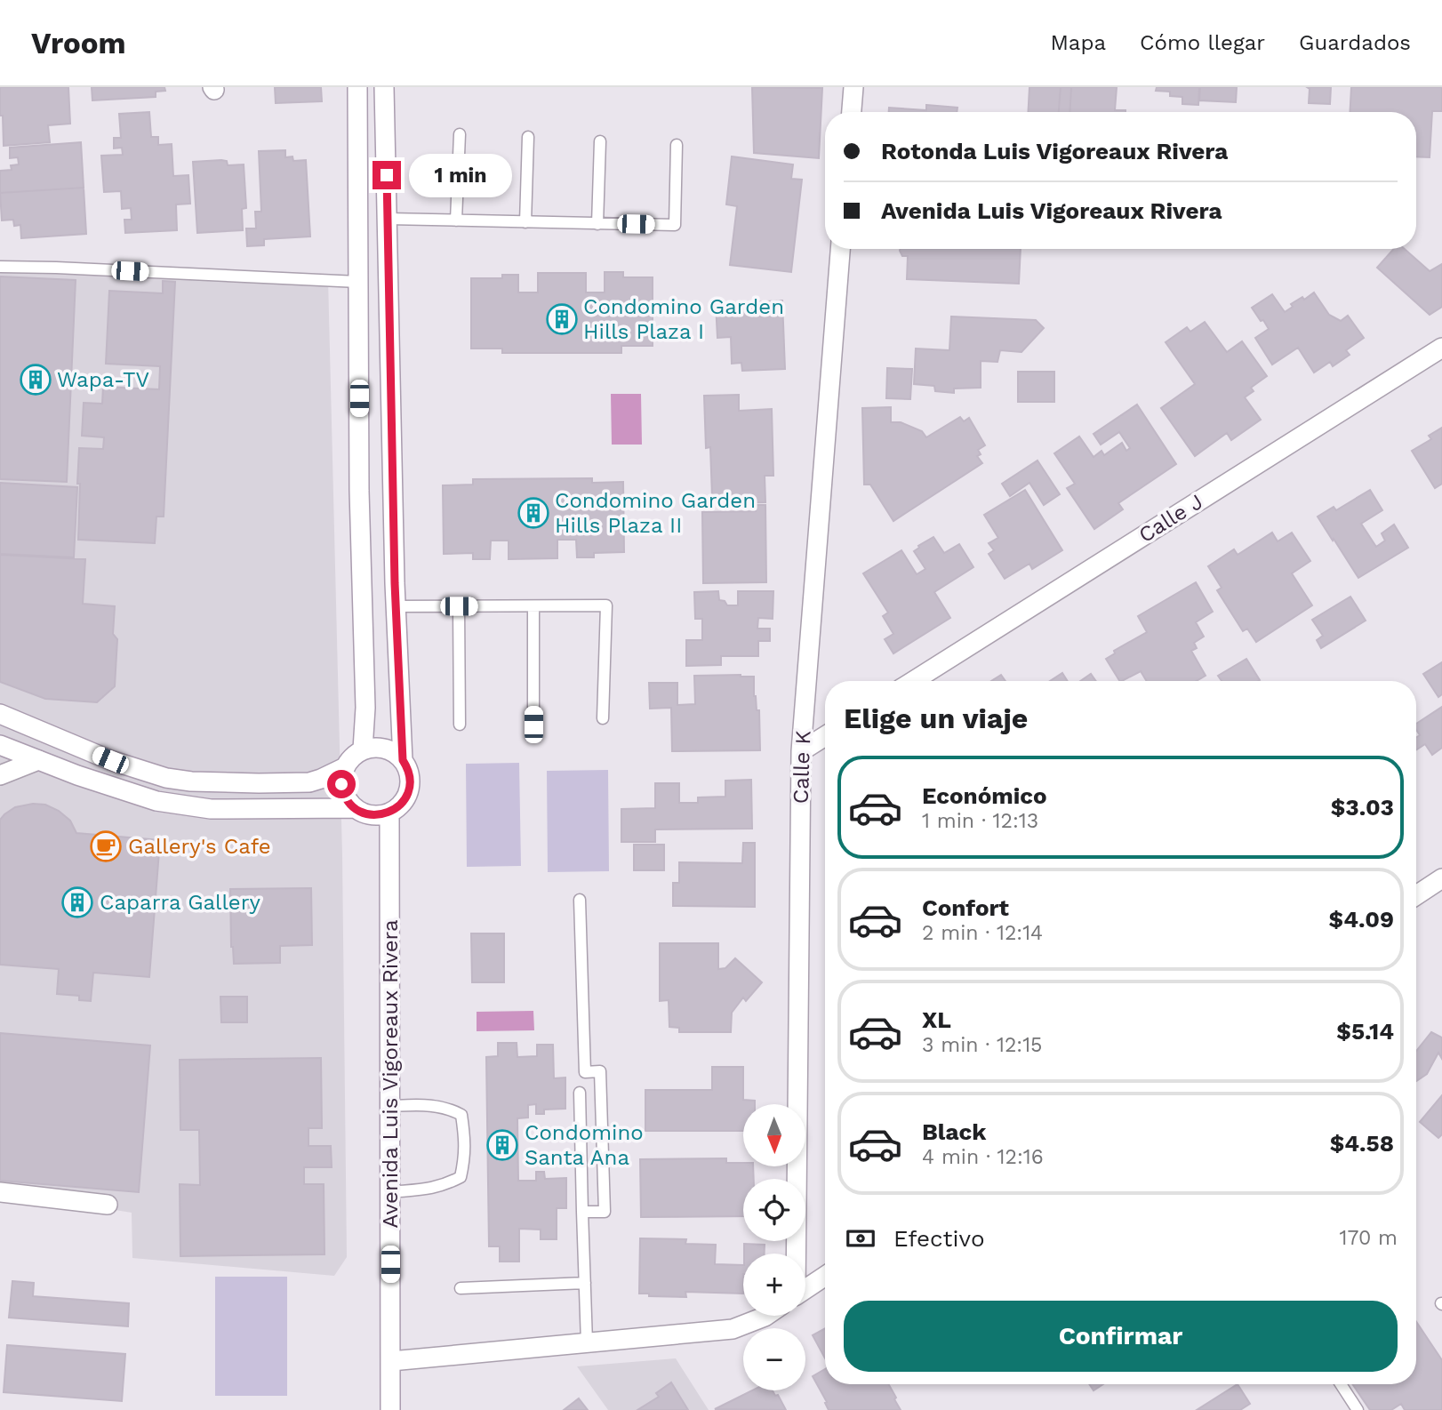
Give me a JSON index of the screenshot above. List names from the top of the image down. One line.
{"streets":{"main road":["Calle J","Calle K","Avenida Luis Vigoreaux Rivera"]},"places":{"building":["Condomino Garden Hills Plaza I","Wapa-TV","Condomino Garden Hills Plaza II","Caparra Gallery","Condomino Santa Ana"],"cafe":["Gallery's Cafe"]},"north":"bottom","page":{"header":"Vroom","nav":["Mapa","Cómo llegar","Guardados"],"banner":["Rotonda Luis Vigoreaux Rivera","Avenida Luis Vigoreaux Rivera"],"bubble":"1 min","heading":"Elige un viaje","list":[{"name":"Económico","note":"1 min · 12:13","value":"$3.03"},{"name":"Confort","note":"2 min · 12:14","value":"$4.09"},{"name":"XL","note":"3 min · 12:15","value":"$5.14"},{"name":"Black","note":"4 min · 12:16","value":"$4.58"}],"map_buttons":["+","−"],"pay":["Efectivo","170 m"],"buttons":"Confirmar"}}
